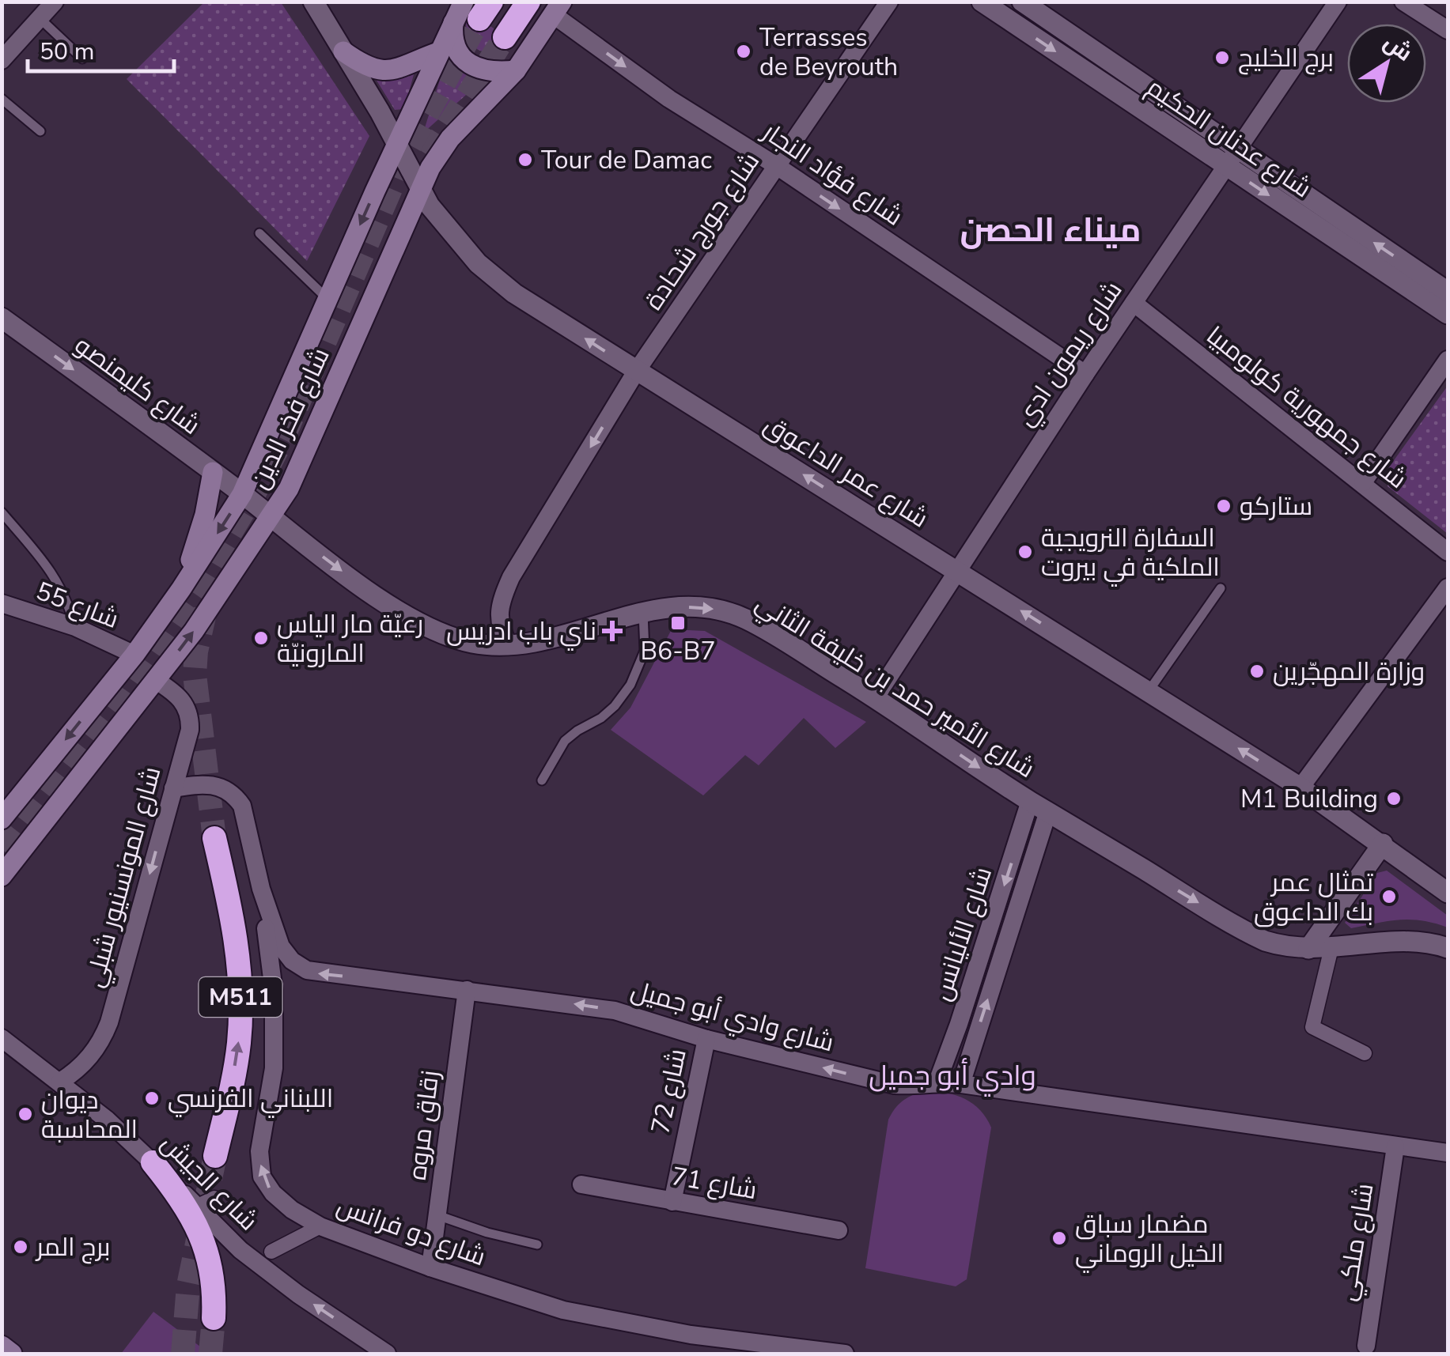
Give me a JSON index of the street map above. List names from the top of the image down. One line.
{"streets":{"highway":["M511"],"main road":["شارع فخر الدين"],"street":["شارع عدنان الحكيم","شارع فؤاد النجار","شارع جورج شحادة","شارع ريمون ادي","شارع كليمنصو","شارع جمهورية كولومبيا","شارع عمر الداعوق","شارع 55","شارع الأمير حمد بن خليفة الثاني","شارع المونسنيور شبلي","شارع الأليانس","شارع وادي أبو جميل","شارع 72","زقاق مروه","شارع الجيش","شارع 71","شارع دو فرانس","شارع ملكي"]},"crossings":[["شارع عدنان الحكيم","شارع ريمون ادي"],["شارع فؤاد النجار","شارع جورج شحادة"],["شارع فؤاد النجار","شارع ريمون ادي"],["شارع فؤاد النجار","شارع فخر الدين"],["شارع جورج شحادة","شارع عمر الداعوق"],["شارع جورج شحادة","شارع الأمير حمد بن خليفة الثاني"],["شارع ريمون ادي","شارع جمهورية كولومبيا"],["شارع ريمون ادي","شارع عمر الداعوق"],["شارع ريمون ادي","شارع الأمير حمد بن خليفة الثاني"],["شارع كليمنصو","شارع فخر الدين"],["شارع كليمنصو","شارع الأمير حمد بن خليفة الثاني"],["شارع فخر الدين","شارع عمر الداعوق"],["شارع فخر الدين","شارع 55"],["شارع فخر الدين","شارع الأمير حمد بن خليفة الثاني"],["شارع فخر الدين","شارع المونسنيور شبلي"],["شارع الأمير حمد بن خليفة الثاني","شارع الأليانس"],["شارع المونسنيور شبلي","شارع وادي أبو جميل"],["شارع المونسنيور شبلي","شارع الجيش"],["شارع الأليانس","شارع وادي أبو جميل"],["شارع وادي أبو جميل","شارع 72"],["شارع وادي أبو جميل","زقاق مروه"],["شارع وادي أبو جميل","شارع دو فرانس"],["شارع وادي أبو جميل","شارع ملكي"],["شارع 72","شارع 71"],["زقاق مروه","شارع دو فرانس"]],"one_way":["شارع فؤاد النجار","شارع جورج شحادة","شارع كليمنصو","شارع عمر الداعوق","شارع الأمير حمد بن خليفة الثاني","شارع المونسنيور شبلي","شارع وادي أبو جميل","شارع الجيش","شارع دو فرانس"],"districts":["ميناء الحصن","وادي أبو جميل"],"places":{"other":["Terrasses de Beyrouth","برج الخليج","Tour de Damac","ستاركو","السفارة النرويجية الملكية في بيروت","رعيّة مار الياس المارونيّة","وزارة المهجّرين","M1 Building","تمثال عمر بك الداعوق","اللبناني الفرنسي","ديوان المحاسبة","مضمار سباق الخيل الروماني","برج المر"],"transit":["B6-B7"],"health":["ناي باب ادريس"]},"scale_bar":"50 m","north":"top right"}
